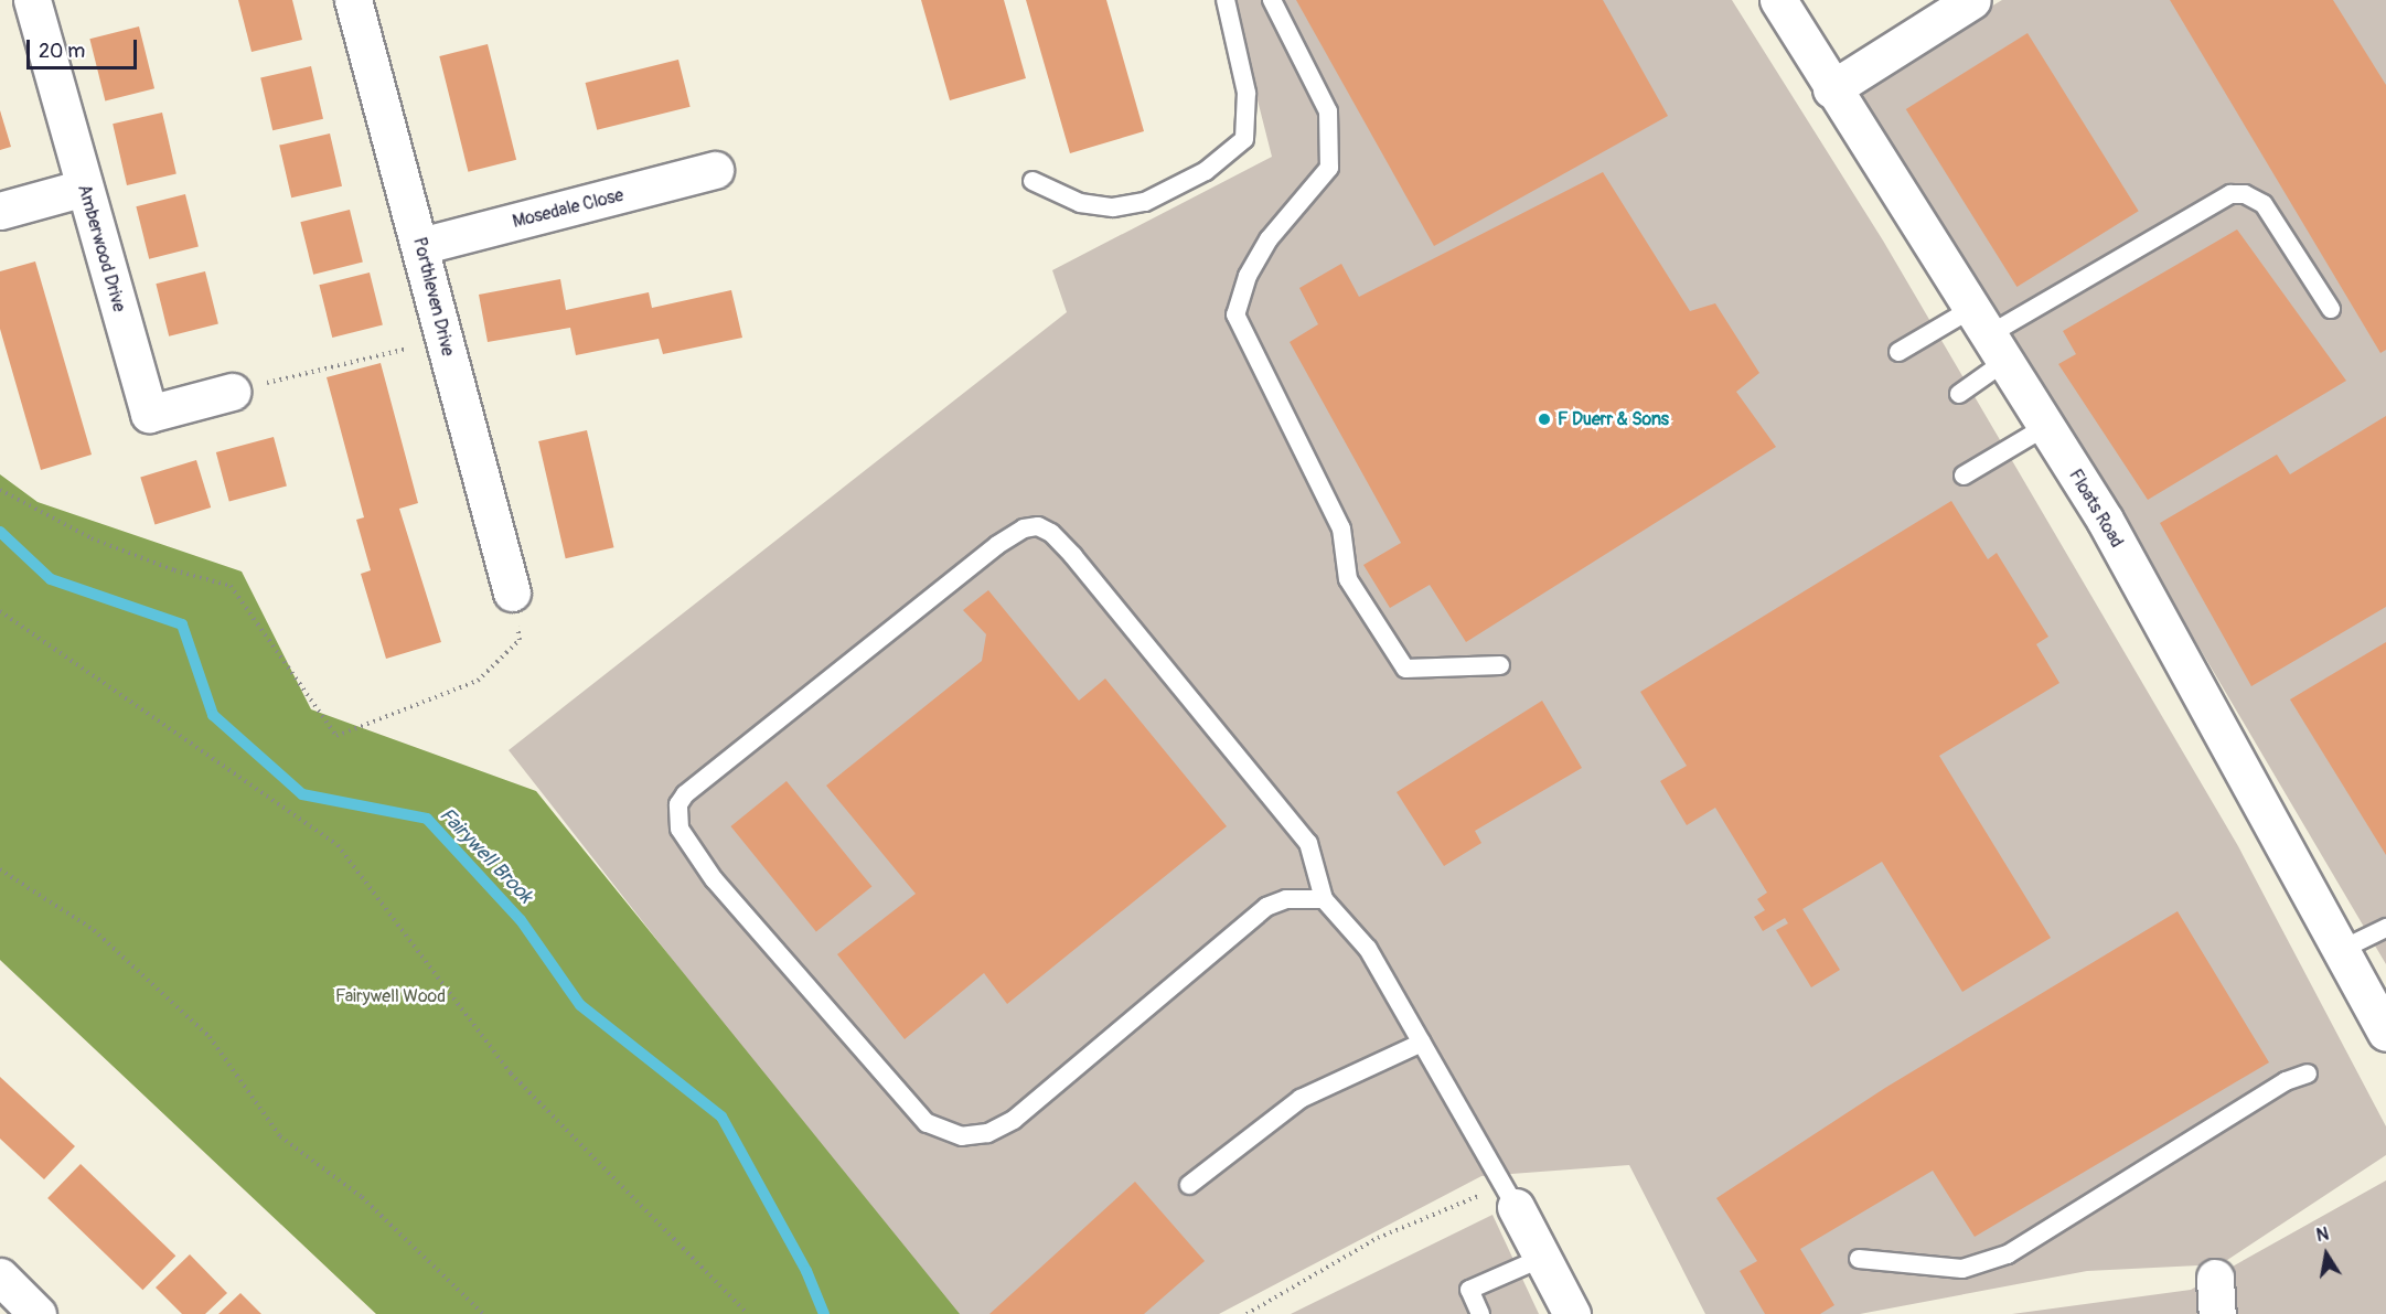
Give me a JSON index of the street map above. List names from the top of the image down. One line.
{"streets":{"street":["Mosedale Close","Amberwood Drive","Porthleven Drive","Floats Road"]},"crossings":[["Mosedale Close","Porthleven Drive"]],"water":["Fairywell Brook"],"parks":["Fairywell Wood"],"places":["F Duerr & Sons"],"scale_bar":"20 m","north":"top"}
